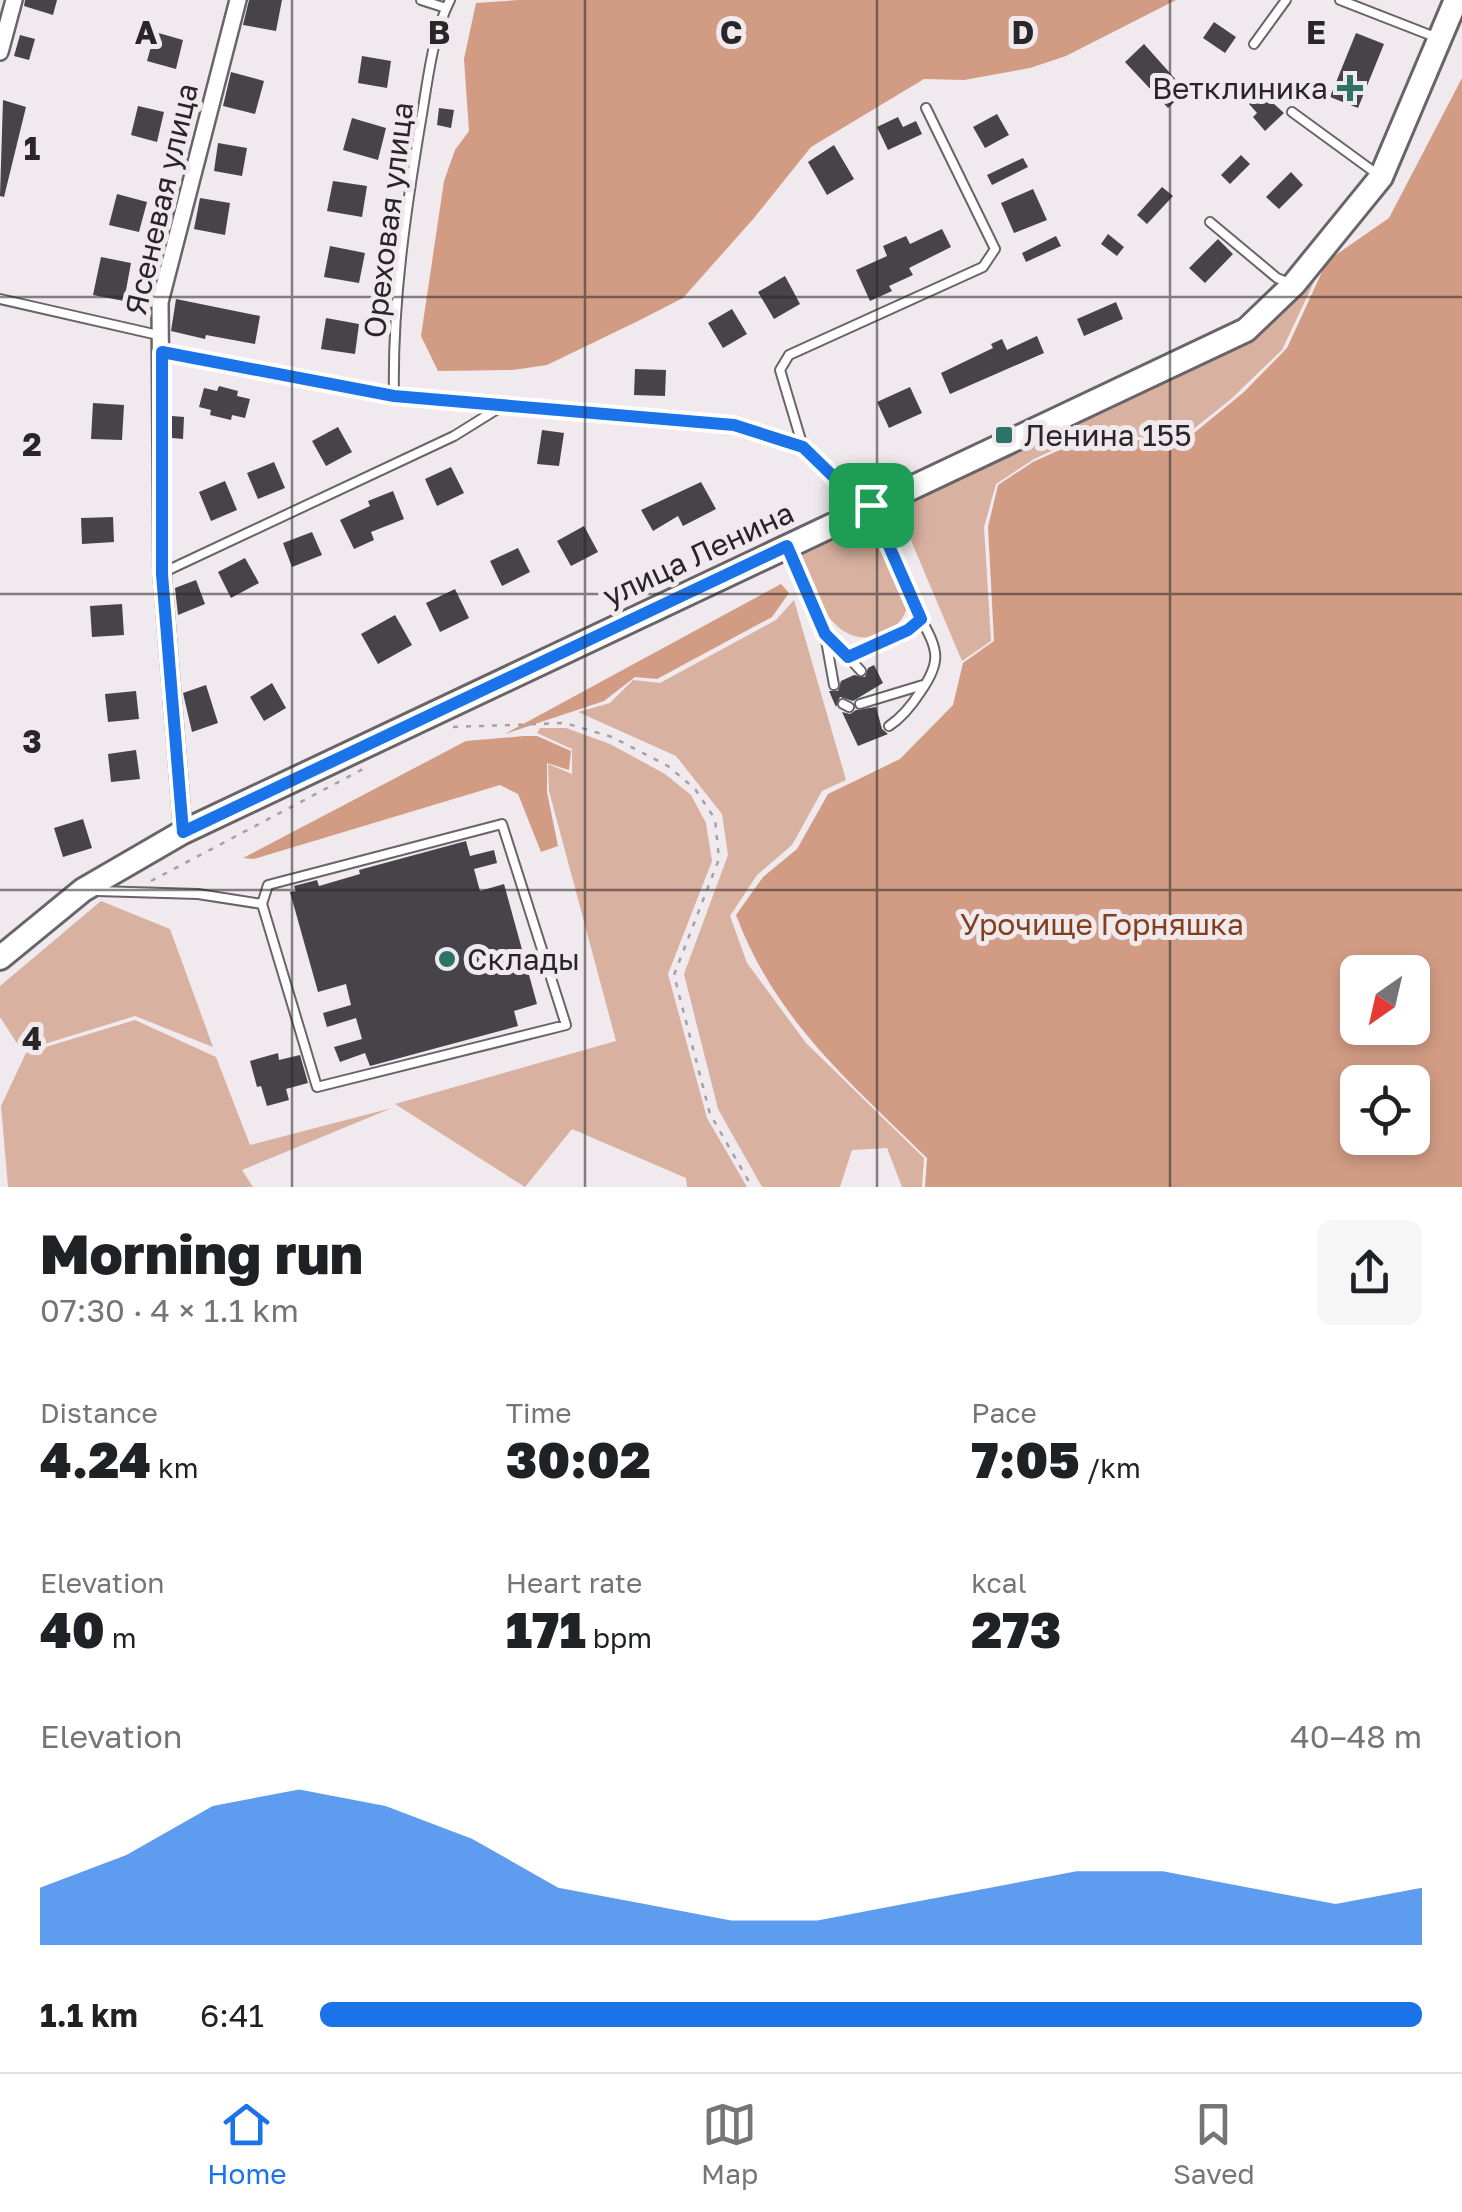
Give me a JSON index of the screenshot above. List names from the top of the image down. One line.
{"streets":{"main road":["улица Ленина"],"street":["Ясеневая улица"],"lane":["Ореховая улица"]},"crossings":[["Ясеневая улица","улица Ленина"]],"parks":["Урочище Горняшка"],"places":{"health":["Ветклиника"],"transit":["Ленина 155"],"other":["Склады"]},"north":"bottom left","page":{"heading":["Morning run","07:30 · 4 × 1.1 km"],"stats":[["Distance","4.24 km"],["Time","30:02"],["Pace","7:05 /km"],["Elevation","40 m"],["Heart rate","171 bpm"],["kcal","273"]],"chart":["Elevation","40–48 m"],"list":[{"name":"1.1 km","note":"6:41"}],"tabs":["Home","Map","Saved"]},"grid":{"columns":["A","B","C","D","E"],"rows":["1","2","3","4"]}}
